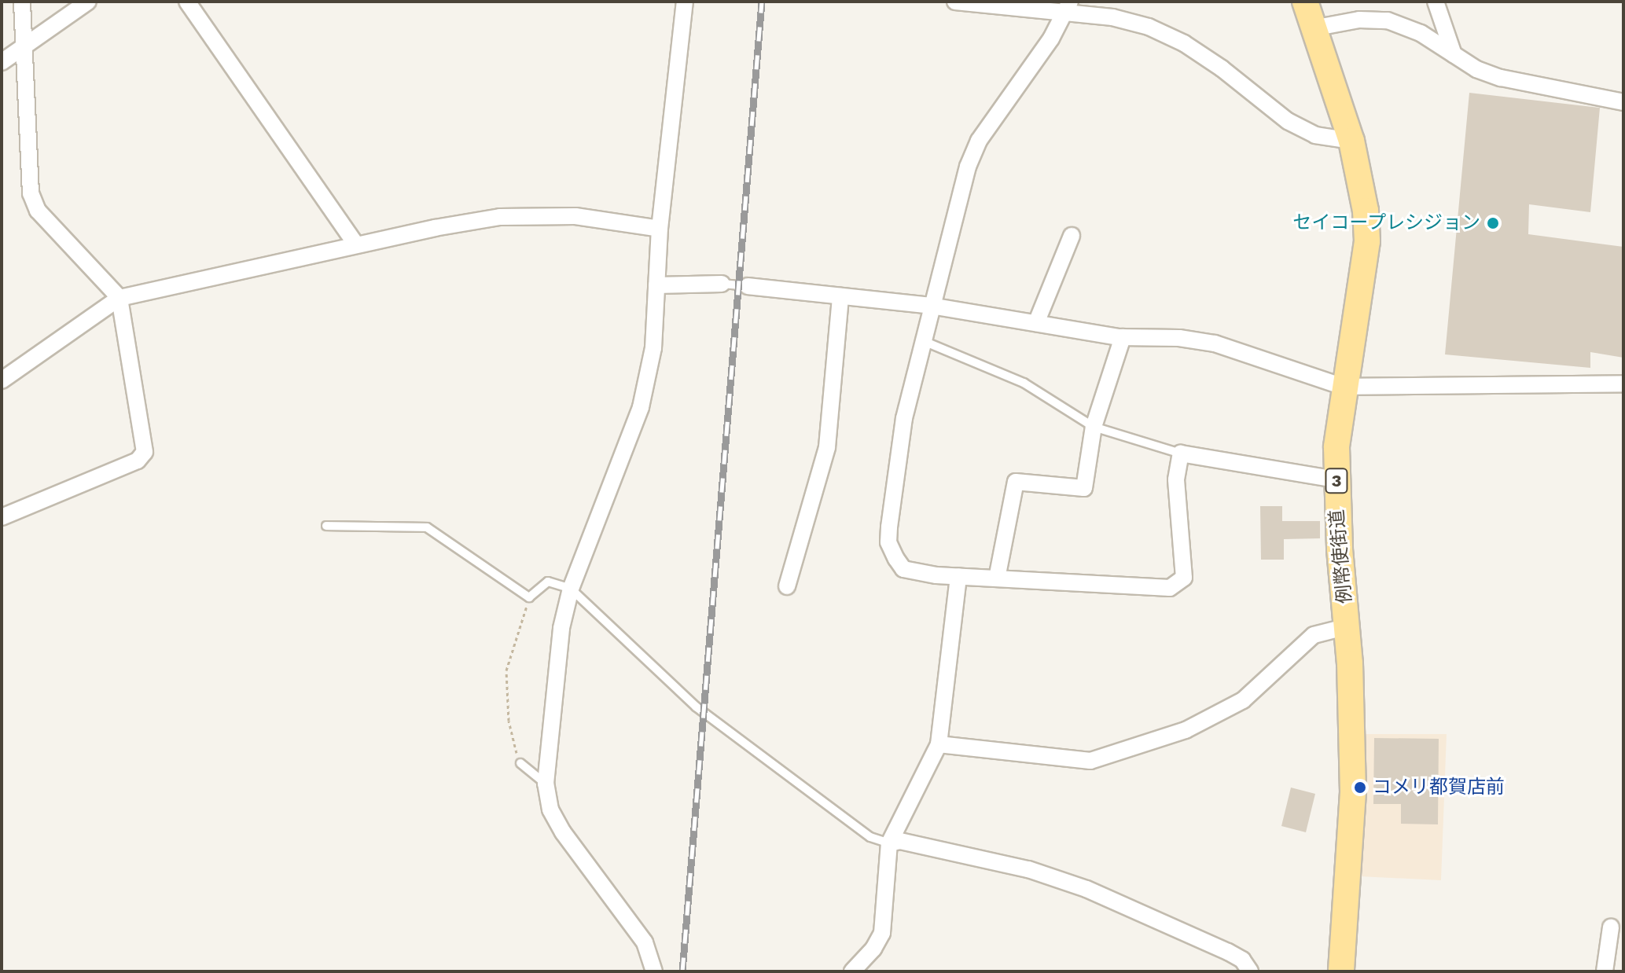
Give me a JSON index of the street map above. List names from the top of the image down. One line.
{"streets":{"main road":["3","例幣使街道"]},"places":["セイコープレシジョン","コメリ都賀店前"]}
